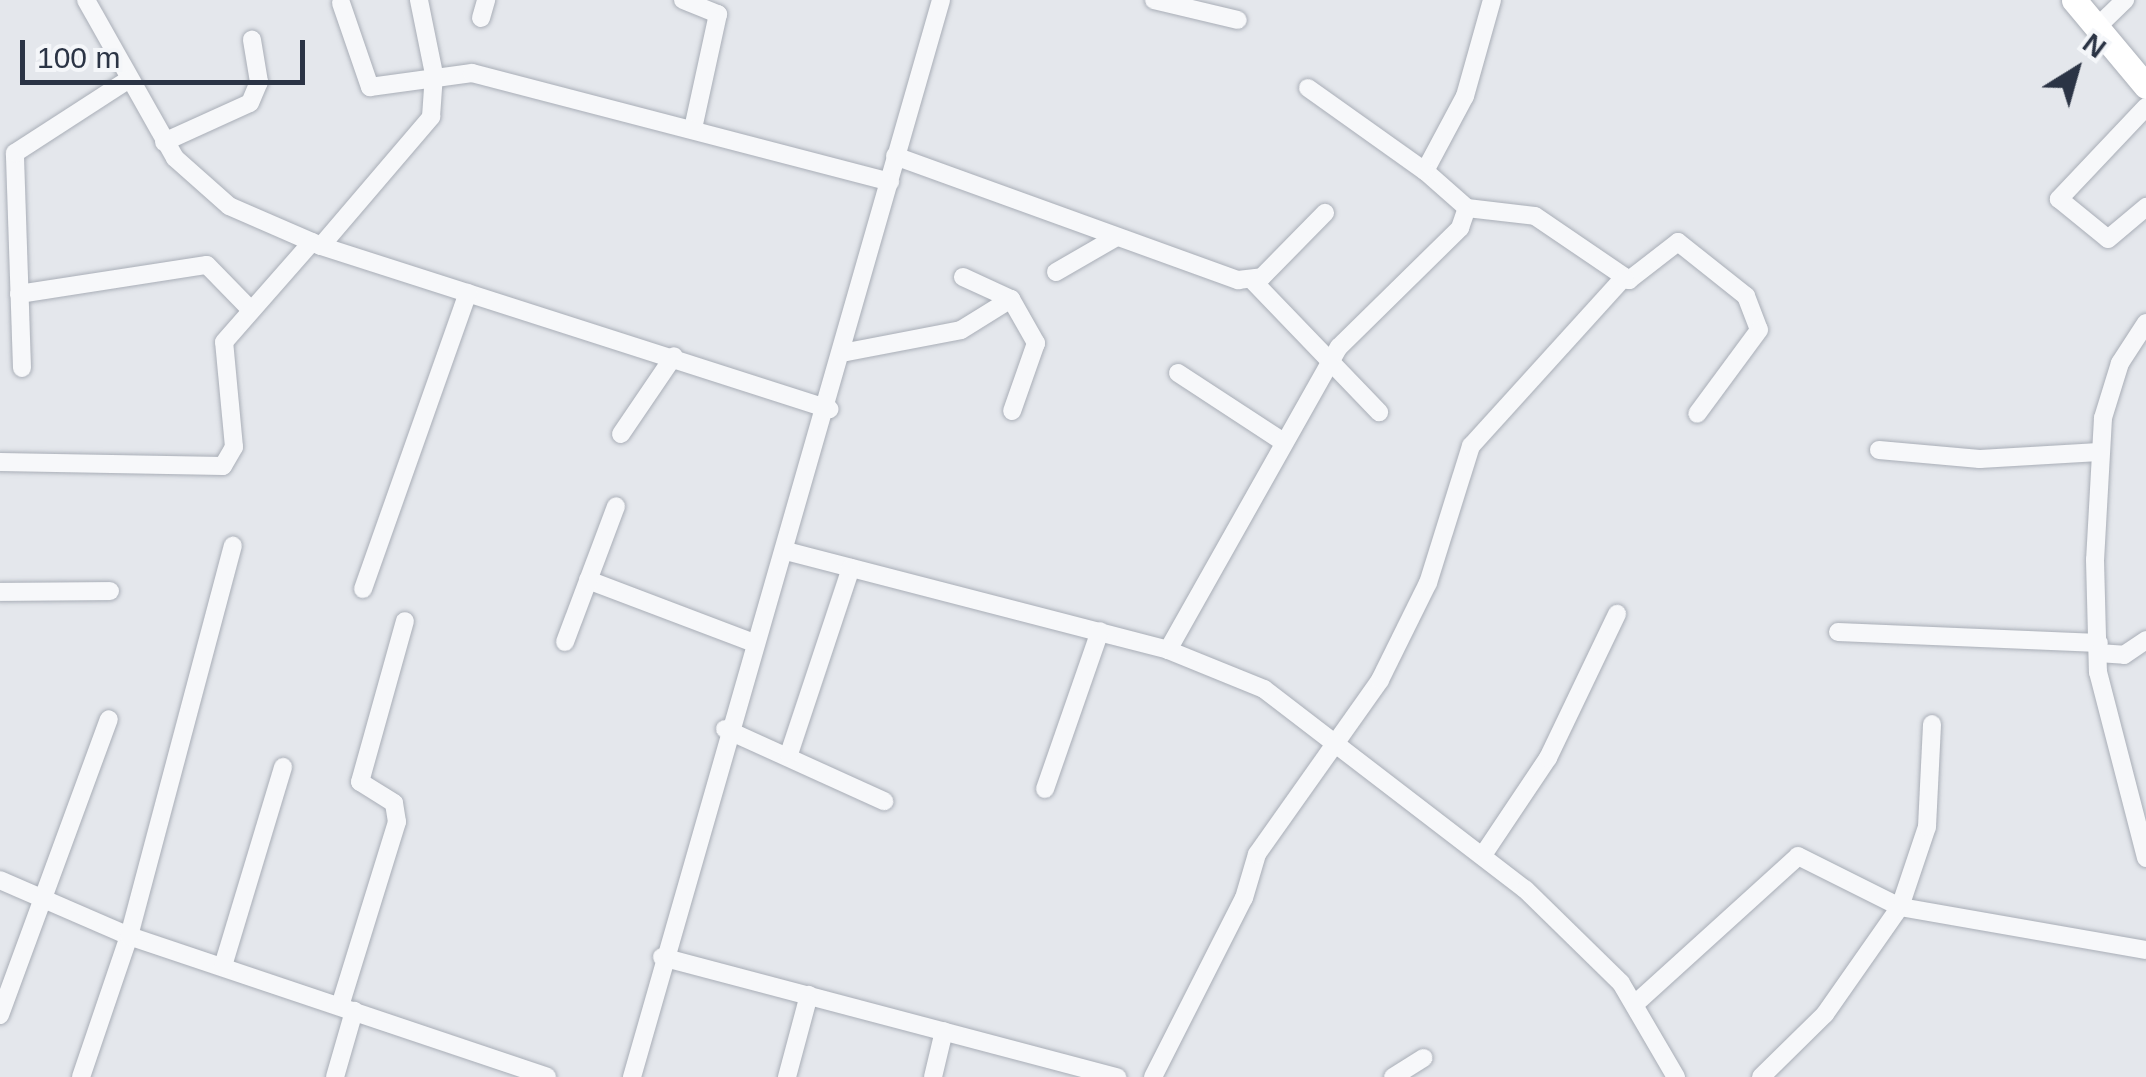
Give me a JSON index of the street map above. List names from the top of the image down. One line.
{"scale_bar":"100 m","north":"top right"}
